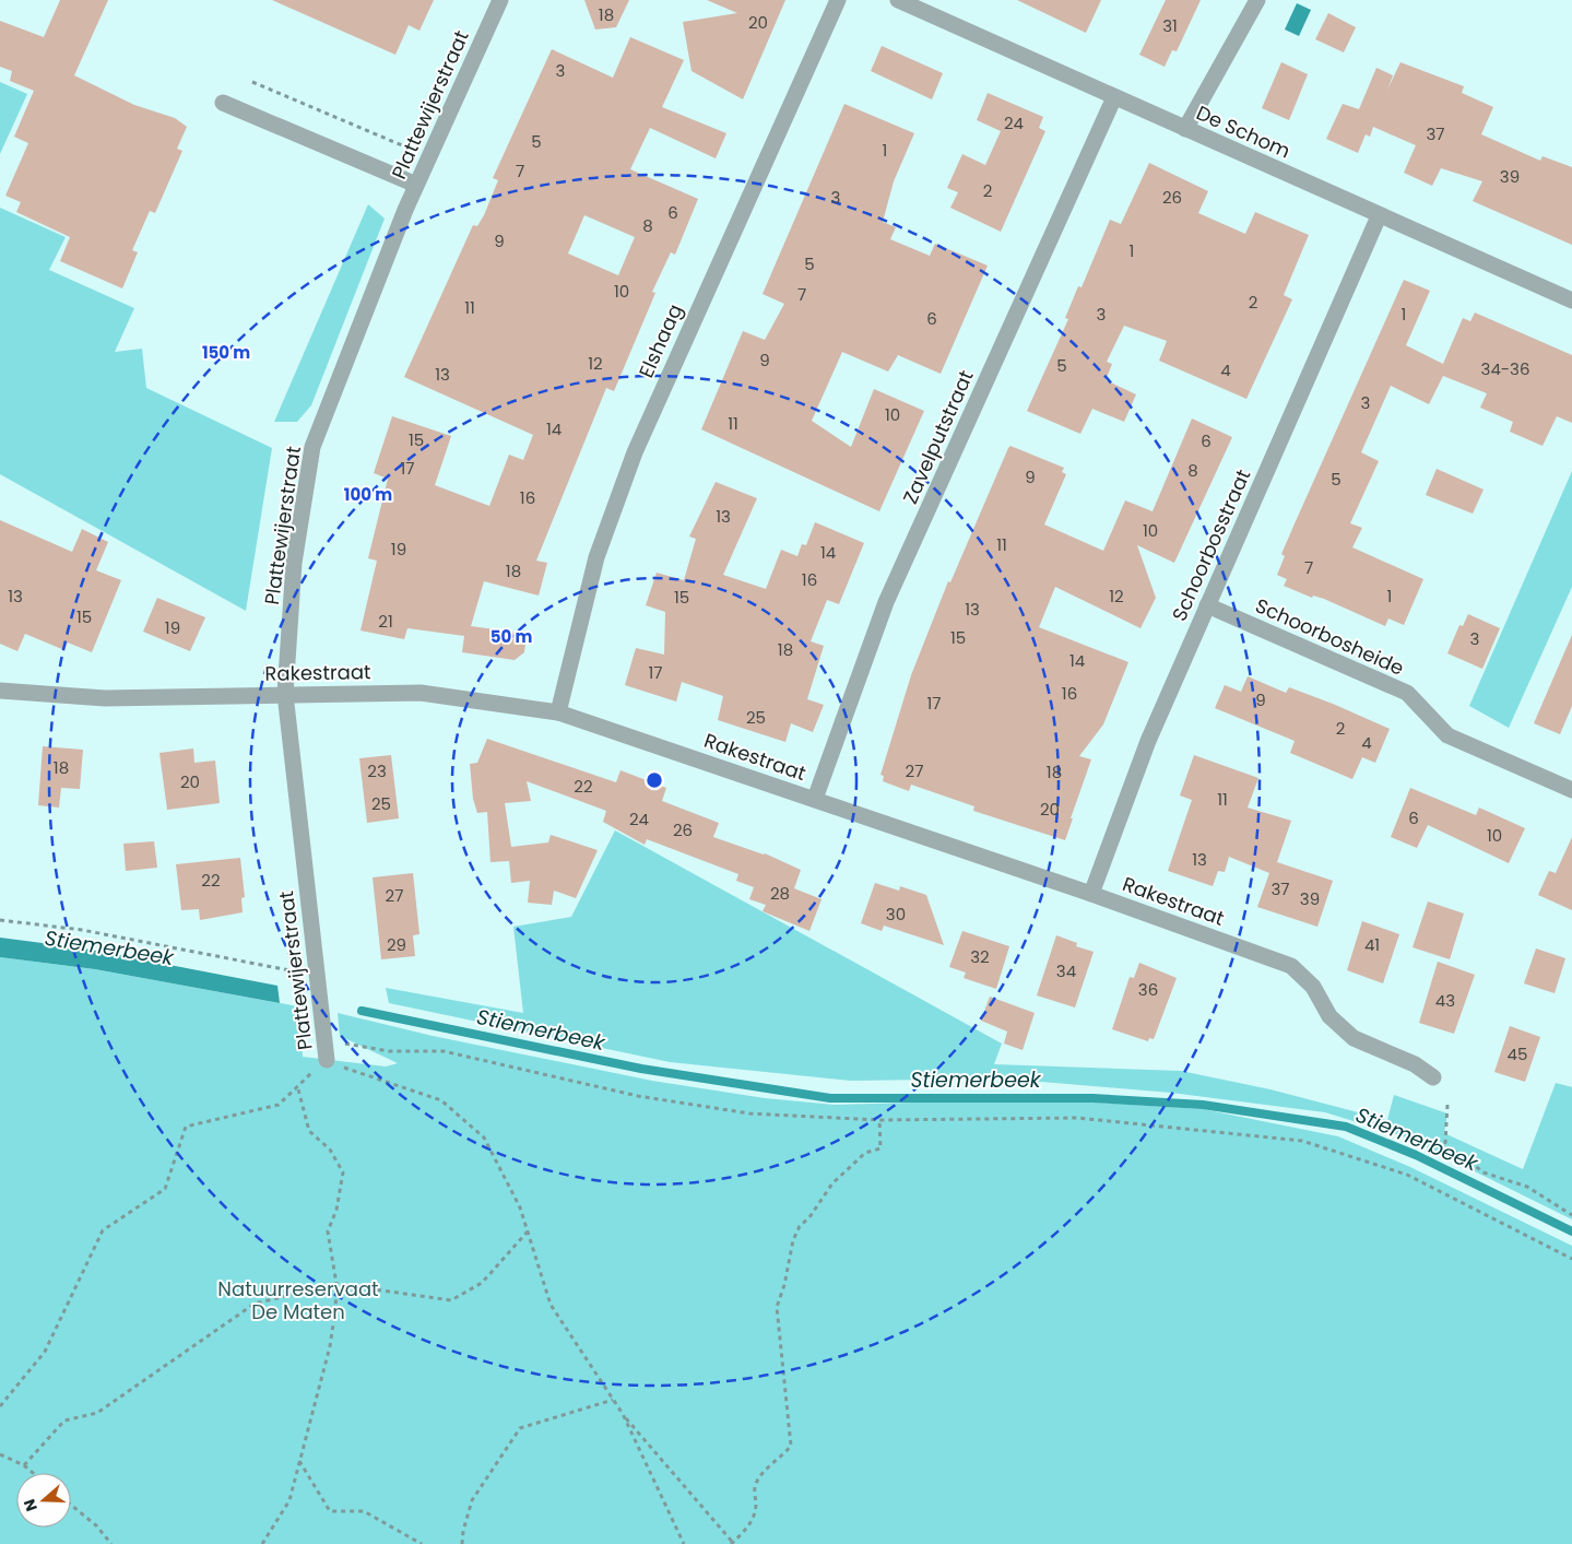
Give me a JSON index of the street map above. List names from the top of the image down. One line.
{"streets":{"street":["Plattewijerstraat","De Schom","Elshaag","Zavelputstraat","Schoorbosstraat","Schoorbosheide","Rakestraat"]},"crossings":[["Plattewijerstraat","Rakestraat"],["De Schom","Zavelputstraat"],["De Schom","Schoorbosstraat"],["Elshaag","Rakestraat"],["Zavelputstraat","Rakestraat"],["Schoorbosstraat","Schoorbosheide"],["Schoorbosstraat","Rakestraat"]],"water":["Stiemerbeek"],"parks":["Natuurreservaat De Maten"],"house_numbers":["18","20","31","3","24","37","5","1","7","39","2","3","26","6","8","9","1","5","10","7","2","11","3","1","6","9","12","5","34-36","4","13","3","10","11","14","15","6","17","8","9","5","16","13","10","11","19","14","7","18","16","13","12","1","15","13","15","21","19","15","3","18","14","17","16","9","17","25","2","4","18","23","27","18","20","22","11","25","20","6","24","26","10","13","22","37","28","27","39","30","29","41","32","34","36","43","45"],"north":"left","rings":["150 m","100 m","50 m"]}
